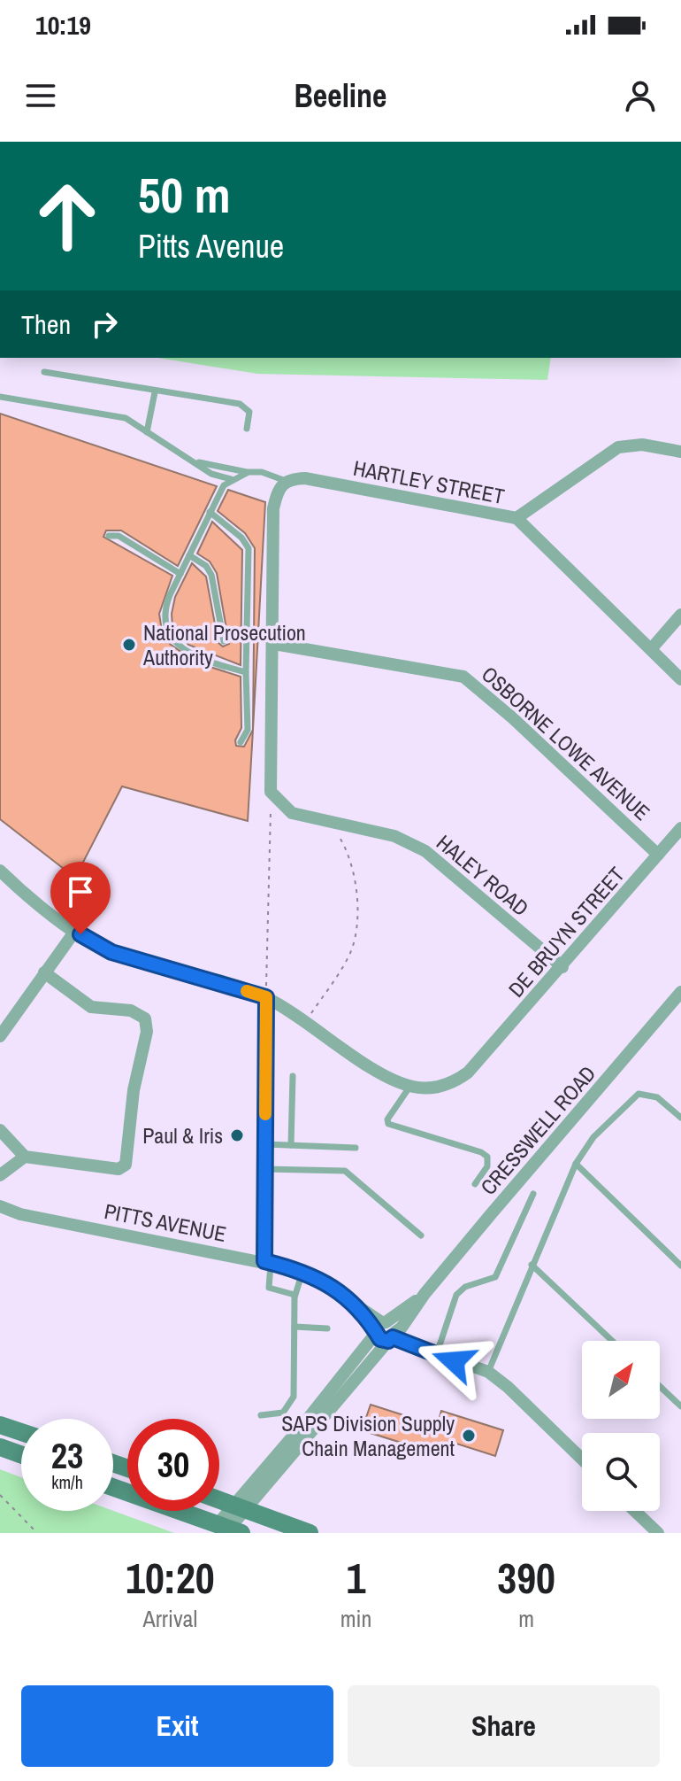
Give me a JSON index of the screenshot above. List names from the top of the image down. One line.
{"streets":{"street":["HARTLEY STREET","OSBORNE LOWE AVENUE","HALEY ROAD","DE BRUYN STREET","CRESSWELL ROAD","PITTS AVENUE"]},"crossings":[["OSBORNE LOWE AVENUE","DE BRUYN STREET"],["HALEY ROAD","DE BRUYN STREET"],["CRESSWELL ROAD","PITTS AVENUE"]],"places":["National Prosecution Authority","Paul & Iris","SAPS Division Supply Chain Management"],"north":"top right","page":{"status":"10:19","header":"Beeline","turn":["50 m","Pitts Avenue"],"then":"Then","speed":"23 km/h","limit":"30","eta":["10:20","Arrival","1","min","390","m"],"buttons":["Exit","Share"]}}
